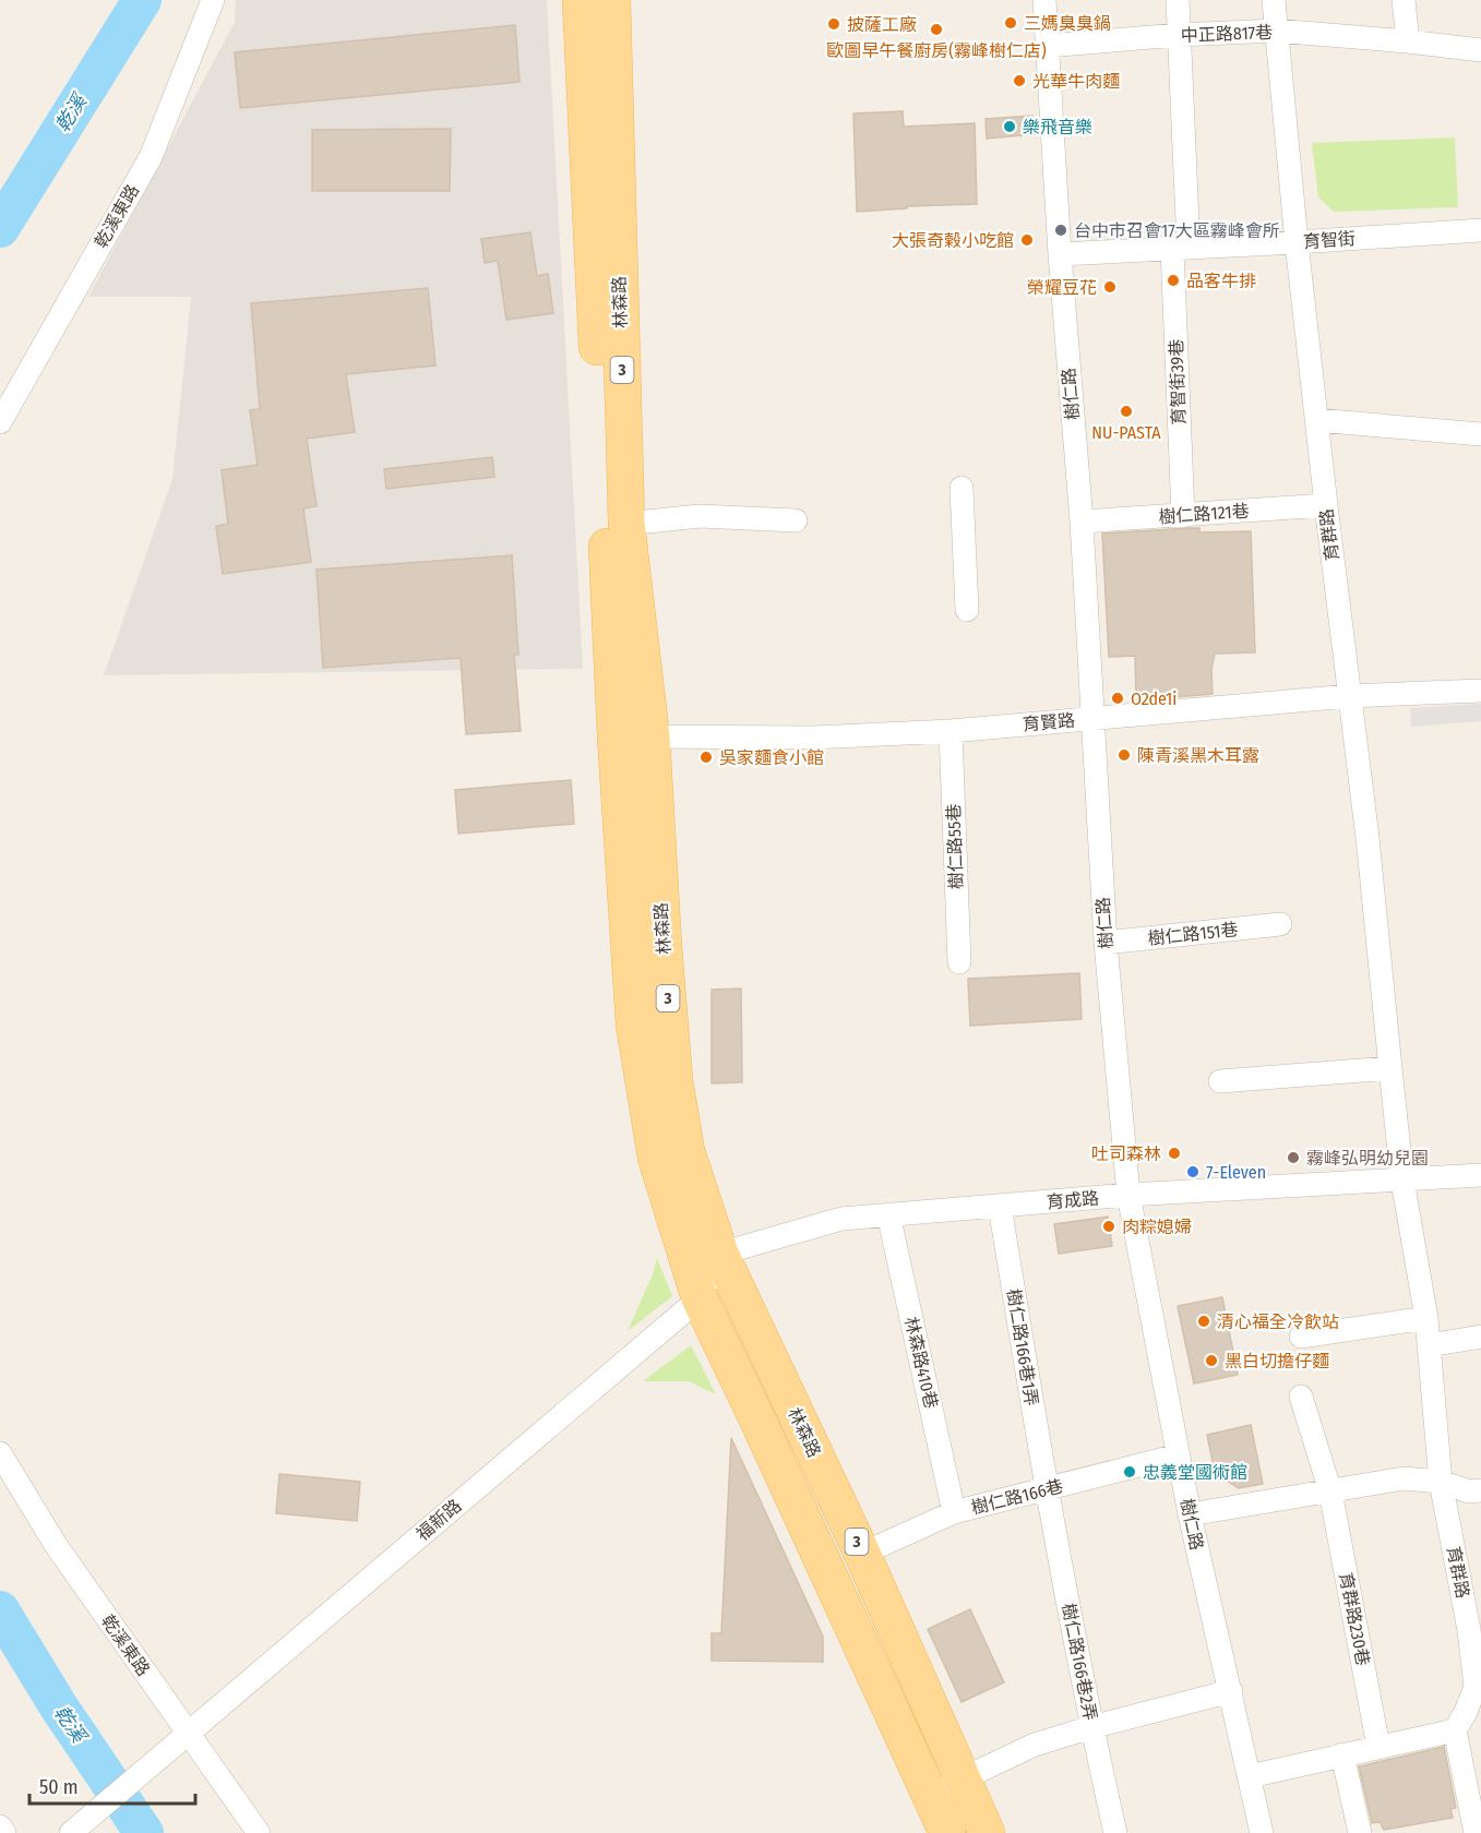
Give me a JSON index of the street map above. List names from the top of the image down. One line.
{"streets":{"main road":["林森路","3"],"street":["中正路817巷","乾溪東路","育智街","育智街39巷","樹仁路","樹仁路121巷","育群路","育賢路","樹仁路55巷","樹仁路151巷","育成路","樹仁路166巷1弄","林森路410巷","樹仁路166巷","福新路","育群路230巷","樹仁路166巷2弄"]},"crossings":[["中正路817巷","育智街39巷"],["中正路817巷","樹仁路"],["中正路817巷","育群路"],["乾溪東路","福新路"],["育智街","育智街39巷"],["育智街","樹仁路"],["育智街","育群路"],["林森路","育賢路"],["林森路","育成路"],["林森路","樹仁路166巷"],["林森路","福新路"],["育智街39巷","樹仁路121巷"],["樹仁路","樹仁路121巷"],["樹仁路","育賢路"],["樹仁路","樹仁路151巷"],["樹仁路","育成路"],["樹仁路","樹仁路166巷"],["樹仁路121巷","育群路"],["育群路","育賢路"],["育群路","育成路"],["育賢路","樹仁路55巷"],["育成路","樹仁路166巷1弄"],["育成路","林森路410巷"],["樹仁路166巷1弄","樹仁路166巷"],["樹仁路166巷1弄","樹仁路166巷2弄"],["林森路410巷","樹仁路166巷"],["樹仁路166巷","樹仁路166巷2弄"]],"water":["乾溪"],"places":["三媽臭臭鍋","披薩工廠","歐圖早午餐廚房(霧峰樹仁店)","光華牛肉麵","樂飛音樂","台中市召會17大區霧峰會所","大張奇榖小吃館","品客牛排","榮耀豆花","NU-PASTA","O2de1i","陳青溪黑木耳露","吳家麵食小館","吐司森林","霧峰弘明幼兒園","7-Eleven","肉粽媳婦","清心福全冷飲站","黑白切擔仔麵","忠義堂國術館"],"scale_bar":"50 m"}
